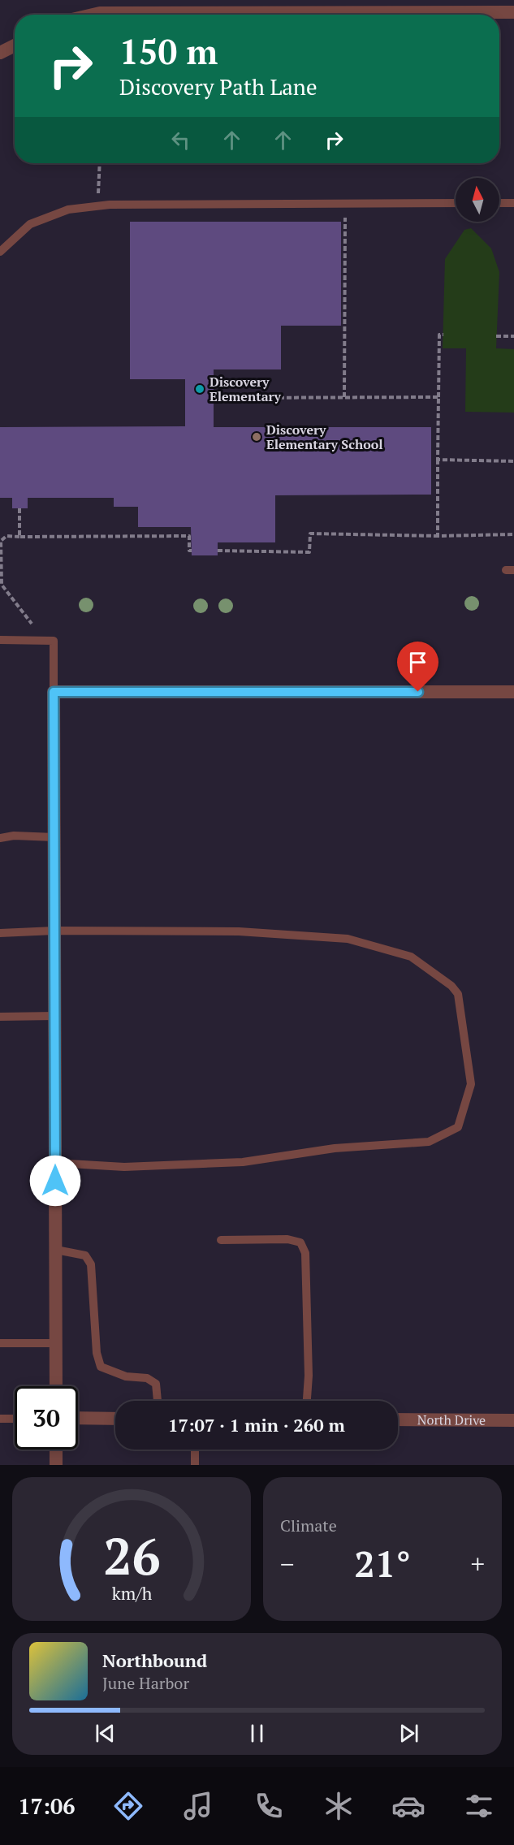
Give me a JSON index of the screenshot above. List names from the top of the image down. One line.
{"streets":{"street":["North Drive"]},"places":["Discovery Elementary","Discovery Elementary School"],"north":"top","page":{"turn":["150 m","Discovery Path Lane"],"limit":"30","trip":"17:07 · 1 min · 260 m","tile":"Climate","heat":["−","21°","+"],"song":["Northbound","June Harbor"],"tabs":"17:06","gauge":["26","km/h"]}}
